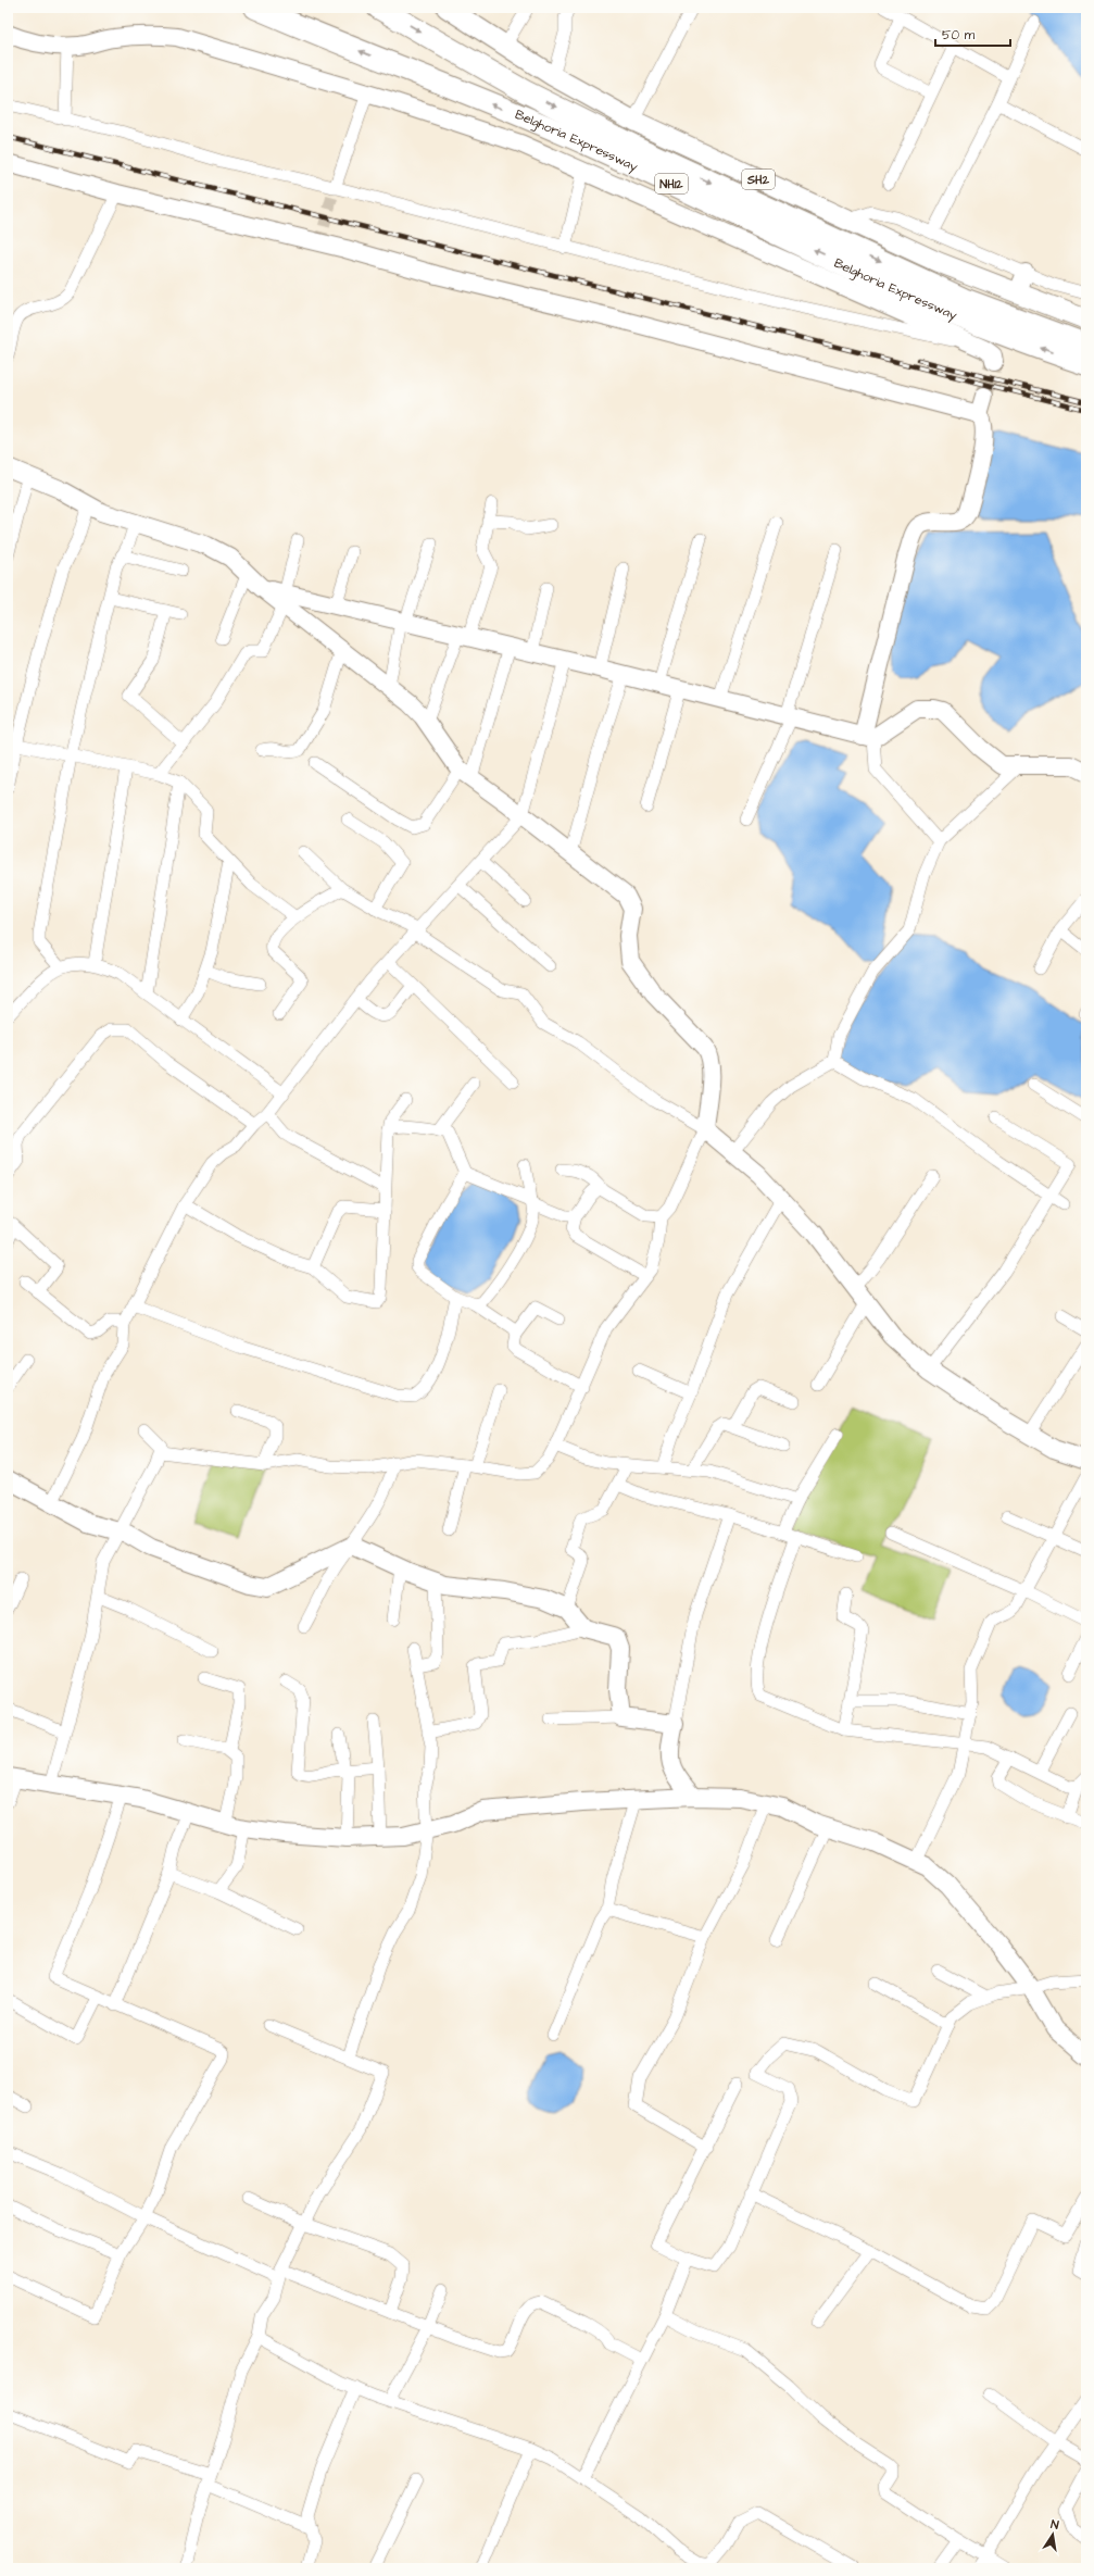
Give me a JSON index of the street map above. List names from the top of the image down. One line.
{"streets":{"highway":["Belghoria Expressway","NH12"],"main road":["SH2"]},"scale_bar":"50 m","north":"top"}
